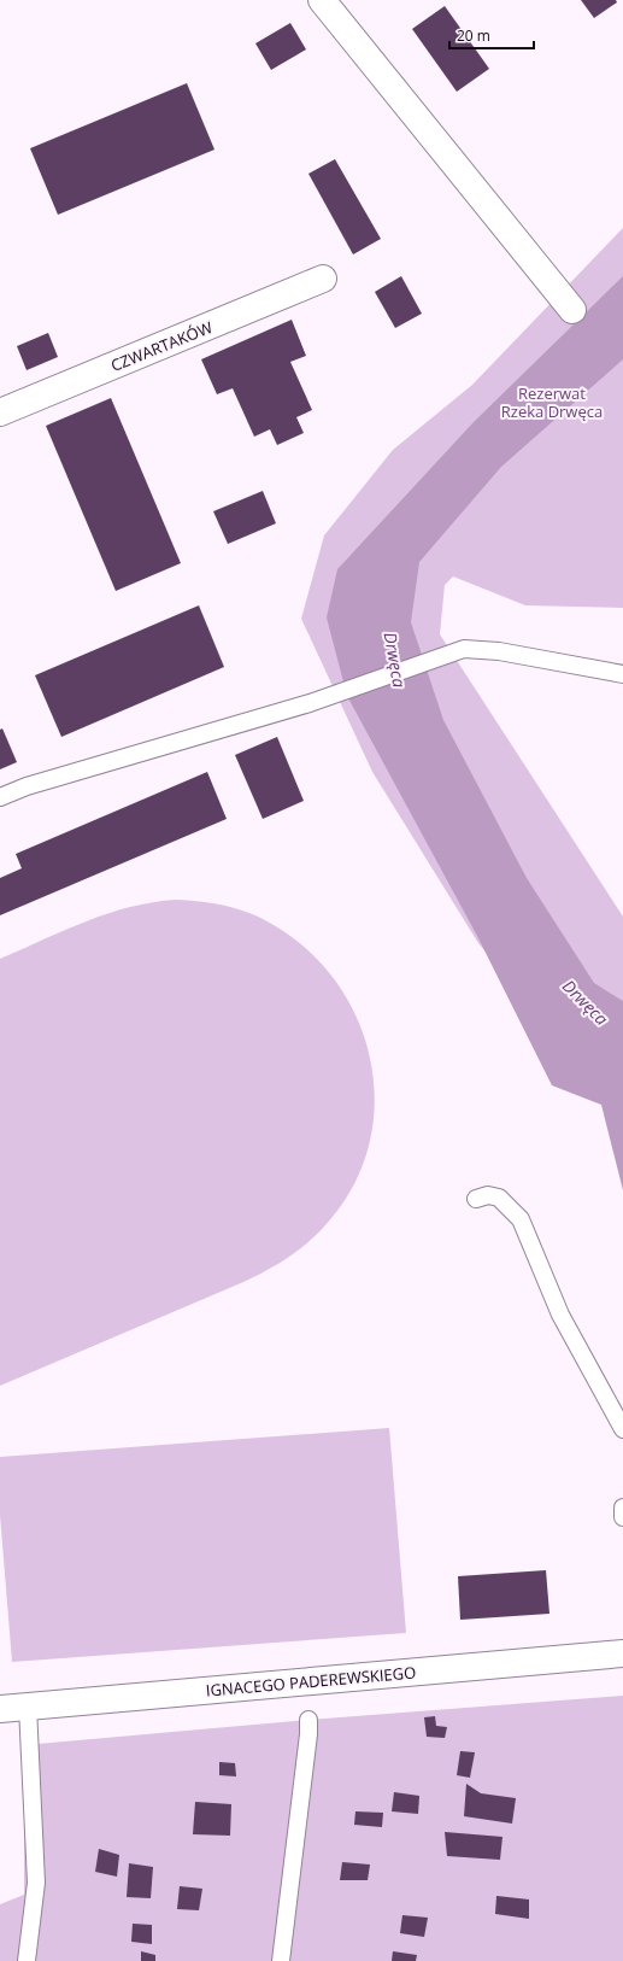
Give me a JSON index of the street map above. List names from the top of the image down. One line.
{"streets":{"street":["CZWARTAKÓW","IGNACEGO PADEREWSKIEGO"]},"water":["Drwęca"],"parks":["Rezerwat Rzeka Drwęca"],"scale_bar":"20 m"}
